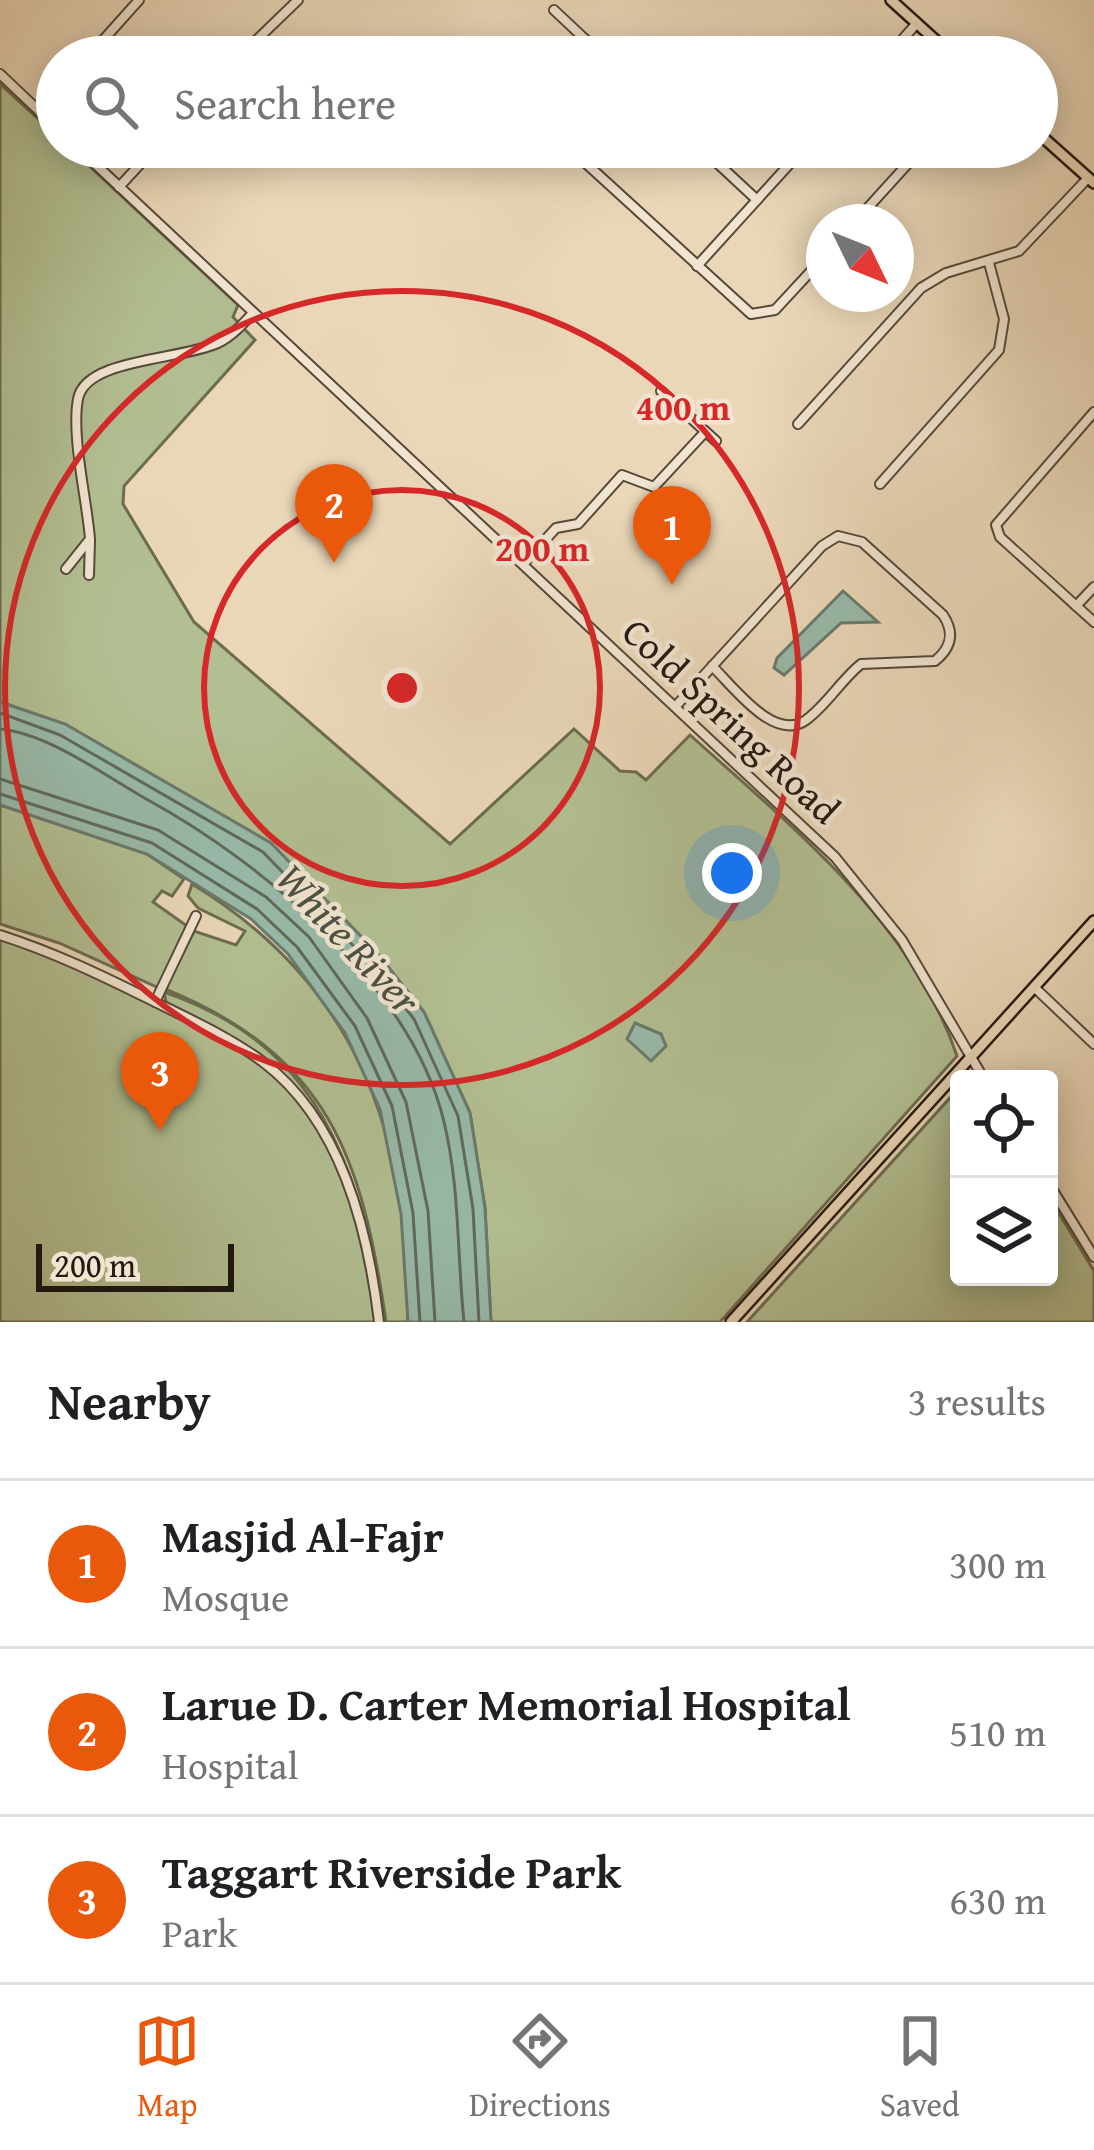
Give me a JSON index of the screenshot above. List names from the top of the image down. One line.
{"streets":{"street":["Cold Spring Road"]},"water":["White River"],"scale_bar":"200 m","north":"bottom right","page":{"search":"Search here","pins":["2","1","3"],"scale":"200 m","heading":["Nearby","3 results"],"list":[{"mark":"1","name":"Masjid Al-Fajr","note":"Mosque","value":"300 m"},{"mark":"2","name":"Larue D. Carter Memorial Hospital","note":"Hospital","value":"510 m"},{"mark":"3","name":"Taggart Riverside Park","note":"Park","value":"630 m"}],"nav":["Map","Directions","Saved"]},"rings":["400 m","200 m"]}
